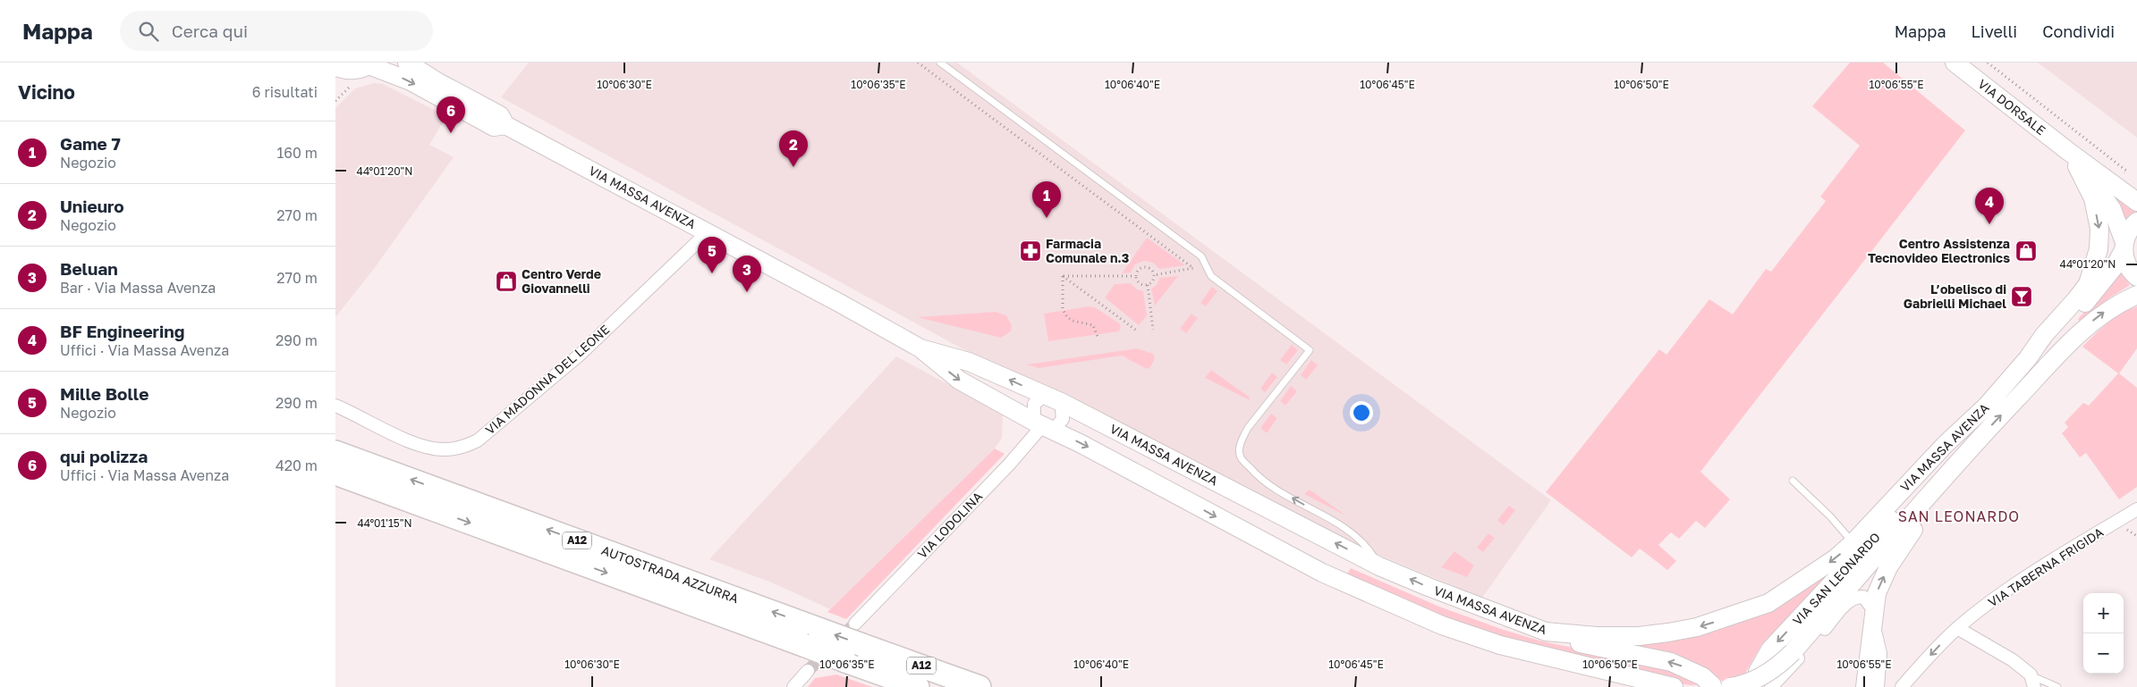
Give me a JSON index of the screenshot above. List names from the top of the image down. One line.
{"streets":{"highway":["A12","AUTOSTRADA AZZURRA"],"main road":["VIA DORSALE","VIA MASSA AVENZA","VIA SAN LEONARDO"],"street":["VIA MADONNA DEL LEONE","VIA LODOLINA","VIA TABERNA FRIGIDA"]},"crossings":[["VIA DORSALE","VIA MASSA AVENZA"],["VIA MASSA AVENZA","VIA MADONNA DEL LEONE"],["VIA MASSA AVENZA","VIA LODOLINA"],["VIA MASSA AVENZA","VIA SAN LEONARDO"]],"districts":["SAN LEONARDO"],"places":{"pharmacy":["Farmacia Comunale n.3"],"shop":["Centro Assistenza Tecnovideo Electronics","Centro Verde Giovannelli"],"bar":["L’obelisco di Gabrielli Michael"]},"page":{"header":"Mappa","search":"Cerca qui","nav":["Mappa","Livelli","Condividi"],"heading":["Vicino","6 risultati"],"pins":["6","2","1","4","5","3"],"list":[{"mark":"1","name":"Game 7","note":"Negozio","value":"160 m"},{"mark":"2","name":"Unieuro","note":"Negozio","value":"270 m"},{"mark":"3","name":"Beluan","note":"Bar · Via Massa Avenza","value":"270 m"},{"mark":"4","name":"BF Engineering","note":"Uffici · Via Massa Avenza","value":"290 m"},{"mark":"5","name":"Mille Bolle","note":"Negozio","value":"290 m"},{"mark":"6","name":"qui polizza","note":"Uffici · Via Massa Avenza","value":"420 m"}],"map_buttons":["+","−"]},"coordinates":["10°06'30\"E","10°06'35\"E","10°06'40\"E","10°06'45\"E","10°06'50\"E","10°06'55\"E","44°01'20\"N","44°01'15\"N"]}
